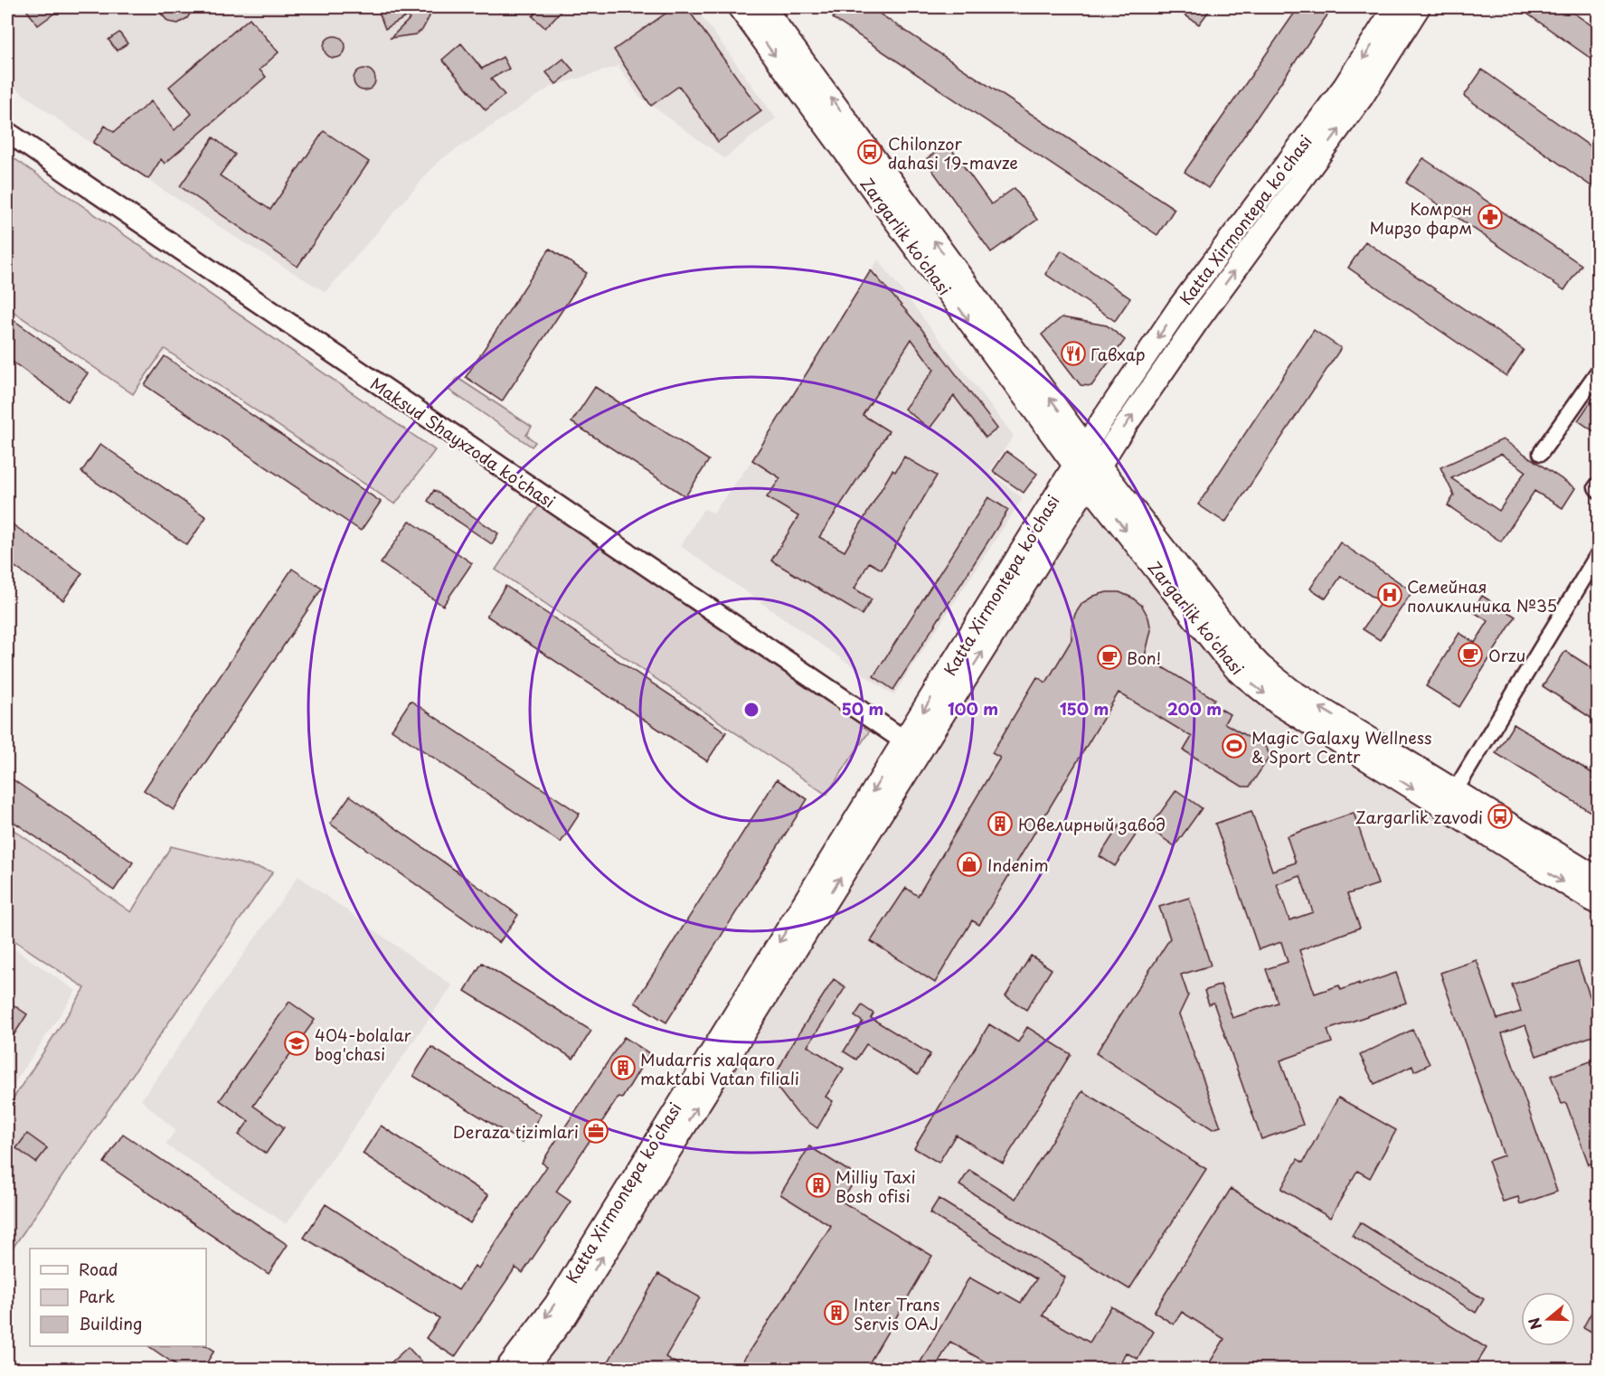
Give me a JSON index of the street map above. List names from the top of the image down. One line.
{"streets":{"main road":["Katta Xirmontepa koʻchasi","Zargarlik ko'chasi"],"street":["Maksud Shayxzoda ko'chasi"]},"crossings":[["Katta Xirmontepa koʻchasi","Zargarlik ko'chasi"],["Katta Xirmontepa koʻchasi","Maksud Shayxzoda ko'chasi"]],"places":{"bus stop":["Chilonzor dahasi 19-mavze","Zargarlik zavodi"],"pharmacy":["Комрон Мирзо фарм"],"restaurant":["Гавхар"],"hospital":["Семейная поликлиника №35"],"cafe":["Orzu","Bon!"],"sports":["Magic Galaxy Wellness & Sport Centr"],"building":["Ювелирный завод","Mudarris xalqaro maktabi Vatan filiali","Milliy Taxi Bosh ofisi","Inter Trans Servis OAJ"],"shop":["Indenim"],"school or university":["404-bolalar bog'chasi"],"office":["Deraza tizimlari"]},"legend":["Road","Park","Building"],"north":"left","rings":["50 m","100 m","150 m","200 m"]}
